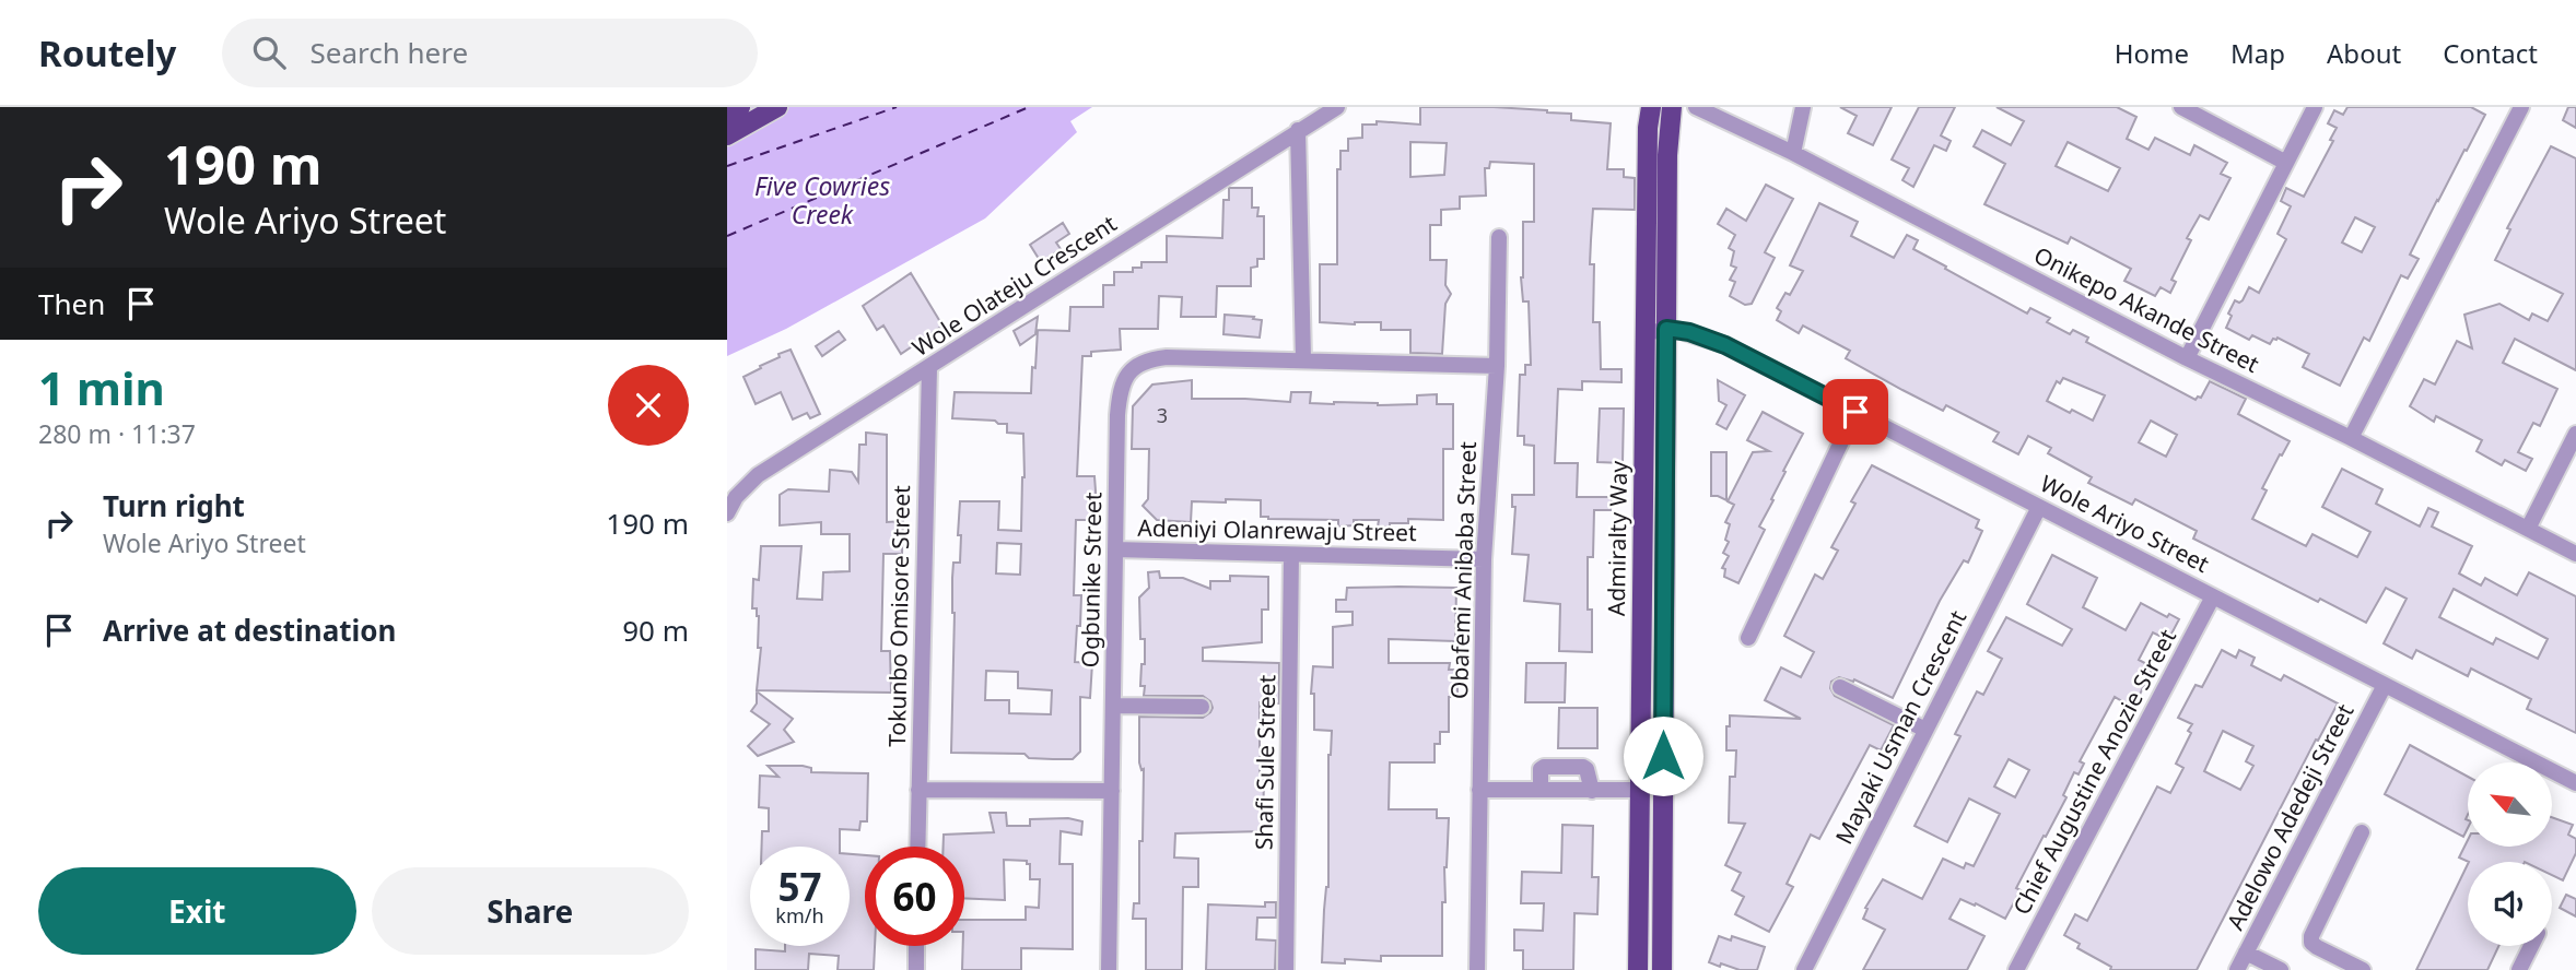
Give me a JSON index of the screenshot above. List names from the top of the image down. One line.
{"streets":{"main road":["Admiralty Way"],"street":["Wole Olateju Crescent","Onikepo Akande Street","Wole Ariyo Street","Adeniyi Olanrewaju Street","Obafemi Anibaba Street","Ogbunike Street","Tokunbo Omisore Street","Mayaki Usman Crescent","Shafi Sule Street","Chief Augustine Anozie Street","Adelowo Adedeji Street"]},"crossings":[["Wole Olateju Crescent","Tokunbo Omisore Street"],["Wole Ariyo Street","Admiralty Way"],["Wole Ariyo Street","Mayaki Usman Crescent"],["Wole Ariyo Street","Chief Augustine Anozie Street"],["Wole Ariyo Street","Adelowo Adedeji Street"],["Adeniyi Olanrewaju Street","Obafemi Anibaba Street"],["Adeniyi Olanrewaju Street","Ogbunike Street"],["Adeniyi Olanrewaju Street","Shafi Sule Street"]],"water":["Five Cowries Creek"],"house_numbers":["3"],"north":"top left","page":{"header":"Routely","search":"Search here","nav":["Home","Map","About","Contact"],"turn":["190 m","Wole Ariyo Street"],"then":"Then","heading":["1 min","280 m · 11:37"],"list":[{"name":"Turn right","note":"Wole Ariyo Street","value":"190 m"},{"name":"Arrive at destination","value":"90 m"}],"speed":"57 km/h","limit":"60","buttons":["Exit","Share"]}}
